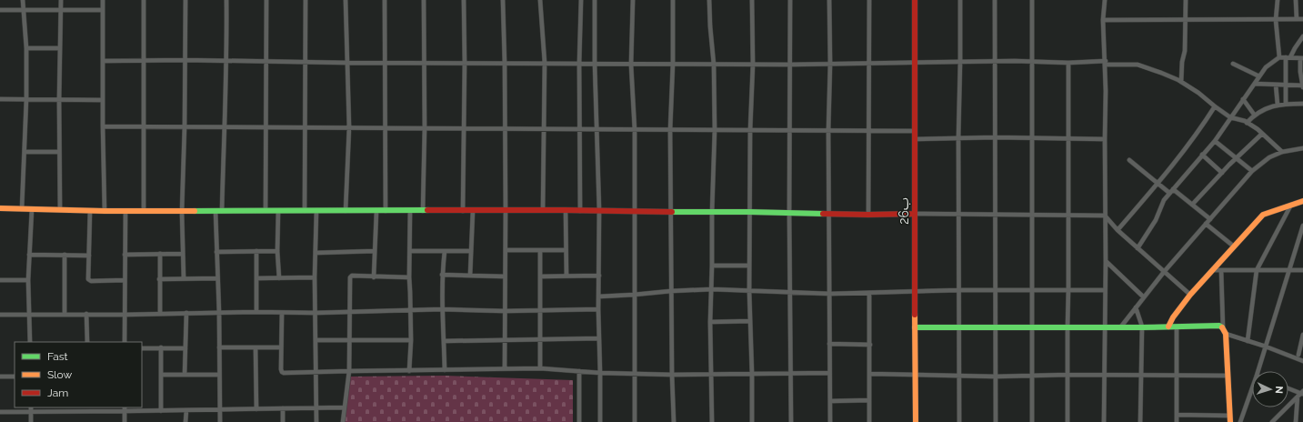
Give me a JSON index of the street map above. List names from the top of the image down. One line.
{"streets":{"main road":["26ب"]},"legend":["Fast","Slow","Jam"],"north":"right"}
